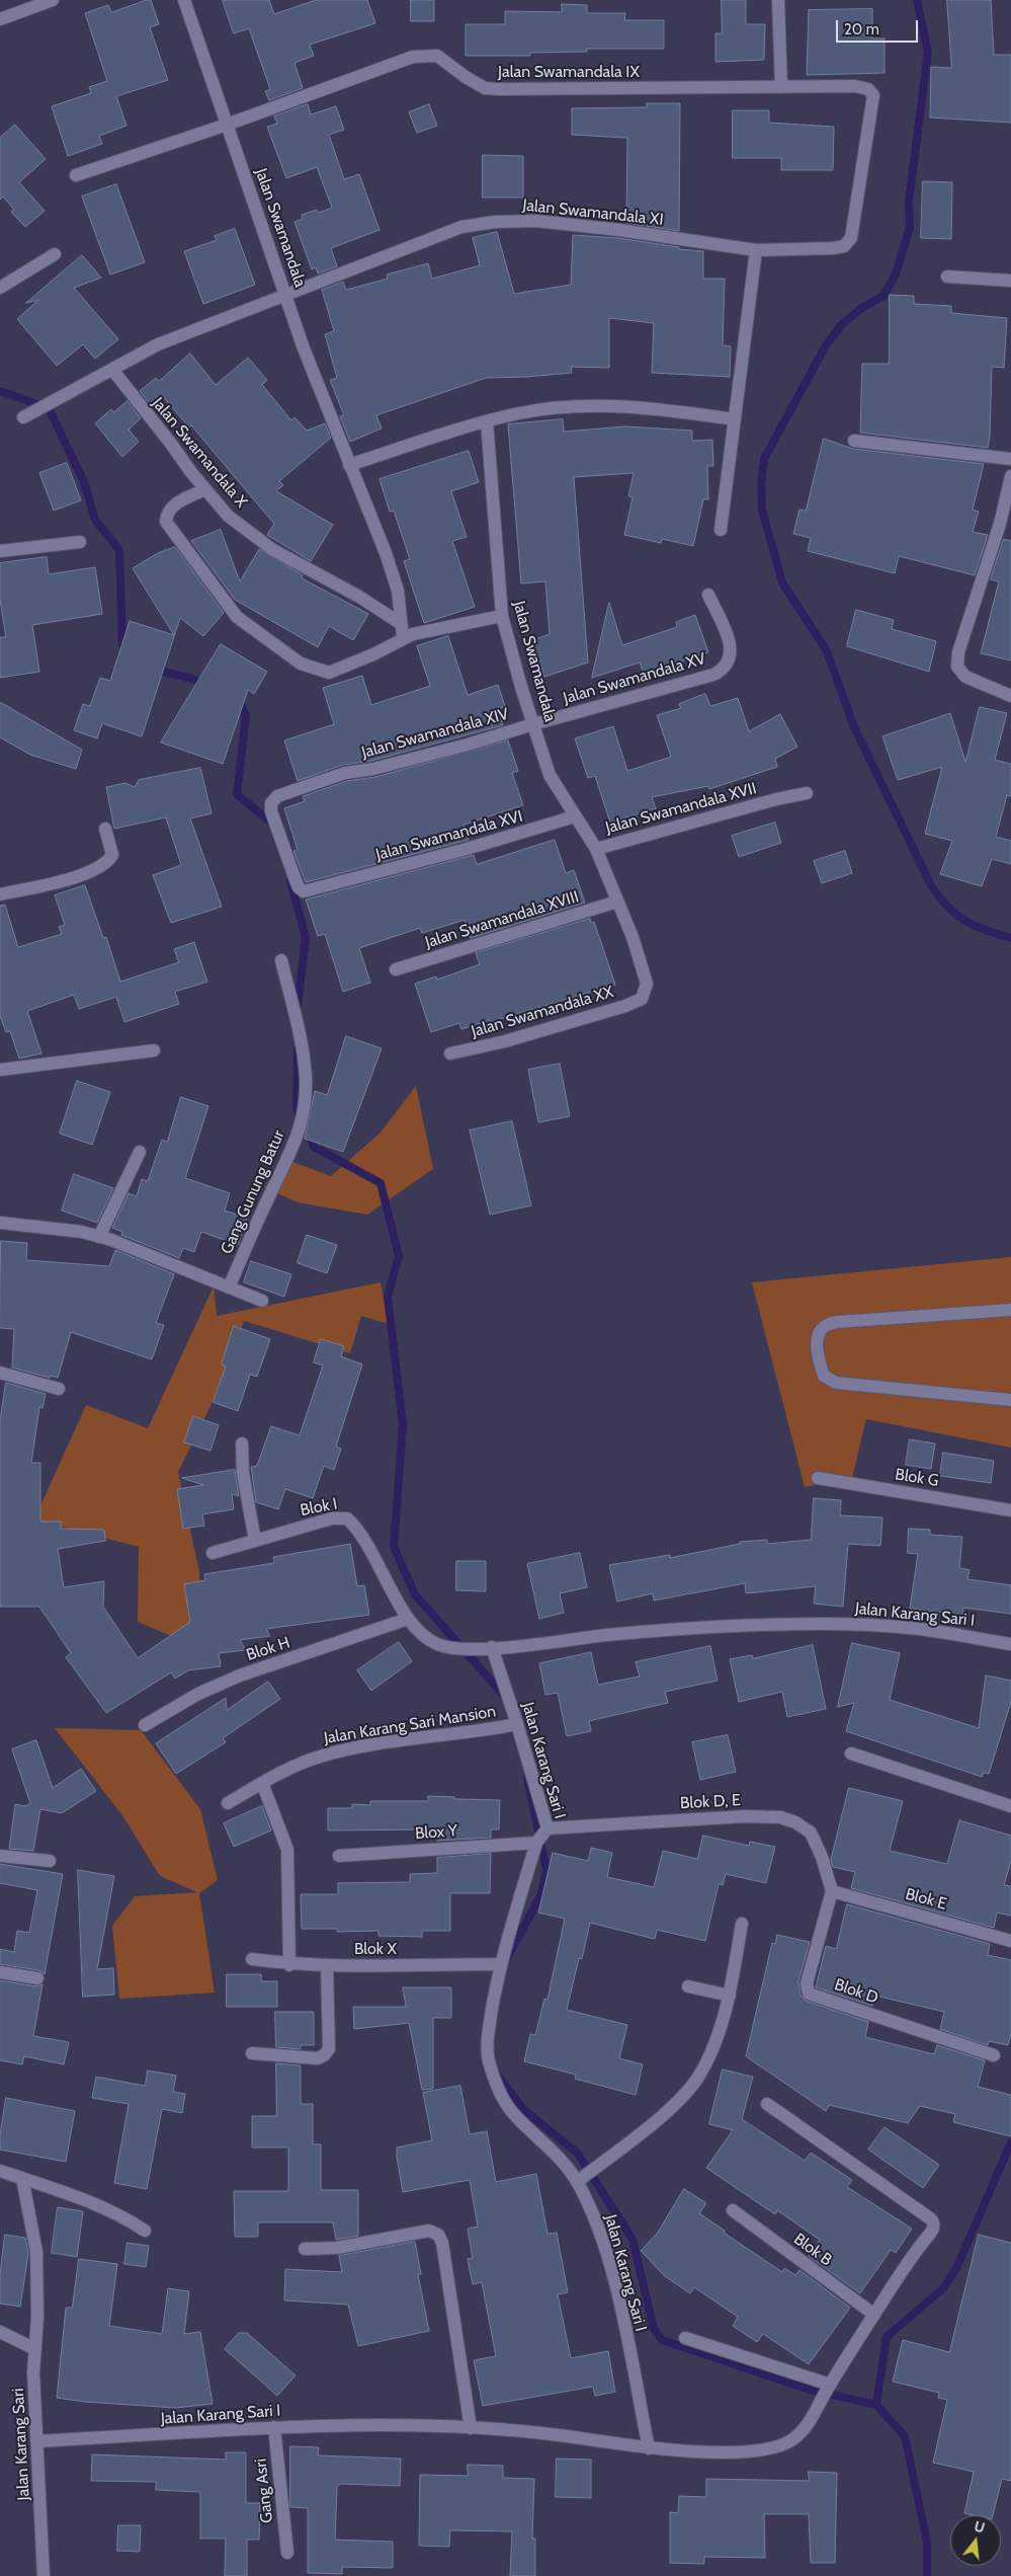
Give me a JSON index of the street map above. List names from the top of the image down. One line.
{"streets":{"street":["Jalan Swamandala IX","Jalan Swamandala XI","Jalan Swamandala","Jalan Swamandala X","Jalan Swamandala XV","Jalan Swamandala XIV","Jalan Swamandala XVII","Jalan Swamandala XVI","Jalan Swamandala XVIII","Jalan Swamandala XX","Gang Gunung Batur","Blok G","Blok I","Jalan Karang Sari I","Blok H","Jalan Karang Sari Mansion","Blok D, E","Blox Y","Blok E","Blok X","Blok D","Blok B","Jalan Karang Sari","Gang Asri"]},"crossings":[["Jalan Swamandala IX","Jalan Swamandala XI"],["Jalan Swamandala IX","Jalan Swamandala"],["Jalan Swamandala XI","Jalan Swamandala"],["Jalan Swamandala","Jalan Swamandala X"],["Jalan Swamandala","Jalan Swamandala XV"],["Jalan Swamandala","Jalan Swamandala XIV"],["Jalan Swamandala","Jalan Swamandala XVII"],["Jalan Swamandala","Jalan Swamandala XVI"],["Jalan Swamandala","Jalan Swamandala XVIII"],["Jalan Swamandala","Jalan Swamandala XX"],["Jalan Swamandala XV","Jalan Swamandala XIV"],["Jalan Swamandala XIV","Jalan Swamandala XVI"],["Blok I","Blok H"],["Jalan Karang Sari I","Jalan Karang Sari Mansion"],["Jalan Karang Sari I","Blok D, E"],["Jalan Karang Sari I","Blox Y"],["Jalan Karang Sari I","Blok X"],["Jalan Karang Sari I","Blok B"],["Jalan Karang Sari I","Jalan Karang Sari"],["Jalan Karang Sari I","Gang Asri"],["Blok D, E","Blok E"],["Blok D, E","Blok D"],["Blok E","Blok D"]],"scale_bar":"20 m","north":"top"}
